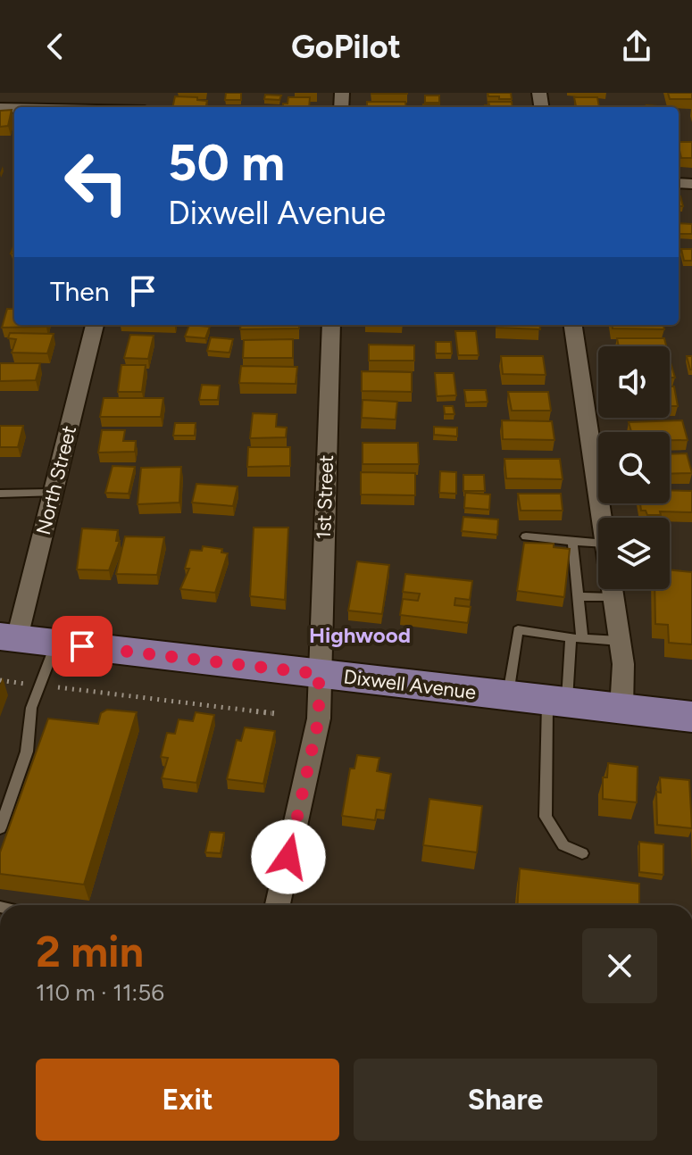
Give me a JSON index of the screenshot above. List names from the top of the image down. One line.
{"streets":{"main road":["Dixwell Avenue"],"street":["North Street","1st Street"]},"crossings":[["North Street","Dixwell Avenue"],["1st Street","Dixwell Avenue"]],"districts":["Highwood"],"page":{"header":"GoPilot","turn":["50 m","Dixwell Avenue"],"then":"Then","heading":["2 min","110 m · 11:56"],"buttons":["Exit","Share"]}}
